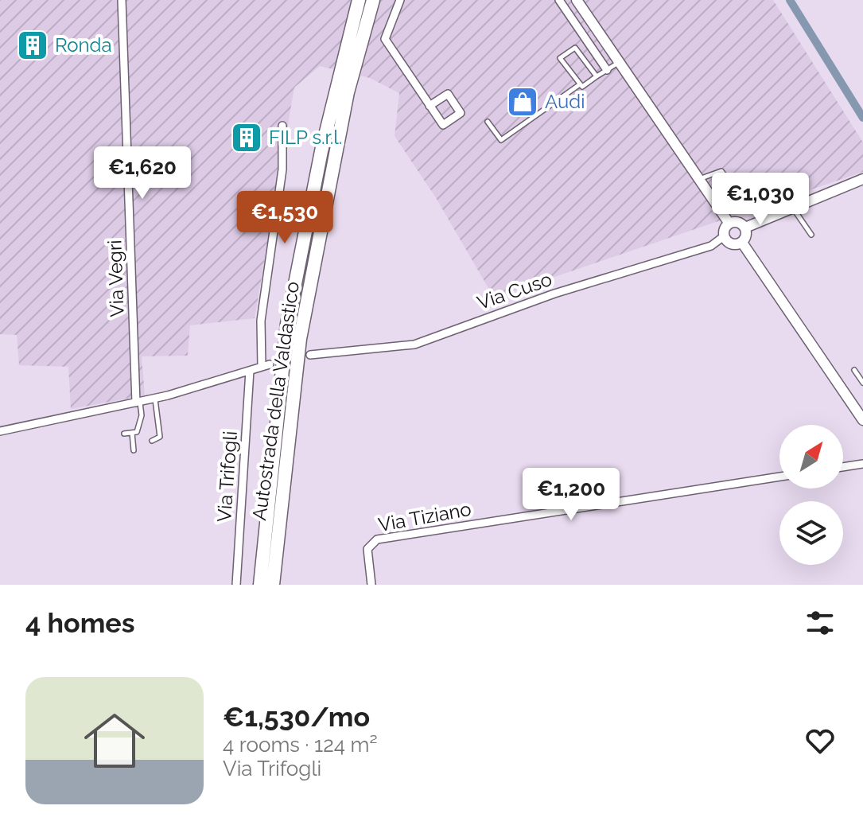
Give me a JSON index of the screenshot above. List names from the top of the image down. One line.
{"streets":{"highway":["Autostrada della Valdastico"],"street":["Via Vegri","Via Cuso","Via Trifogli","Via Tiziano"]},"places":{"building":["Ronda","FILP s.r.l."],"shop":["Audi"]},"north":"top right","page":{"price":["€1,620","€1,030","€1,530","€1,200"],"heading":"4 homes","list":[{"name":"€1,530/mo","note":"4 rooms · 124 m² · Via Trifogli"}]}}
